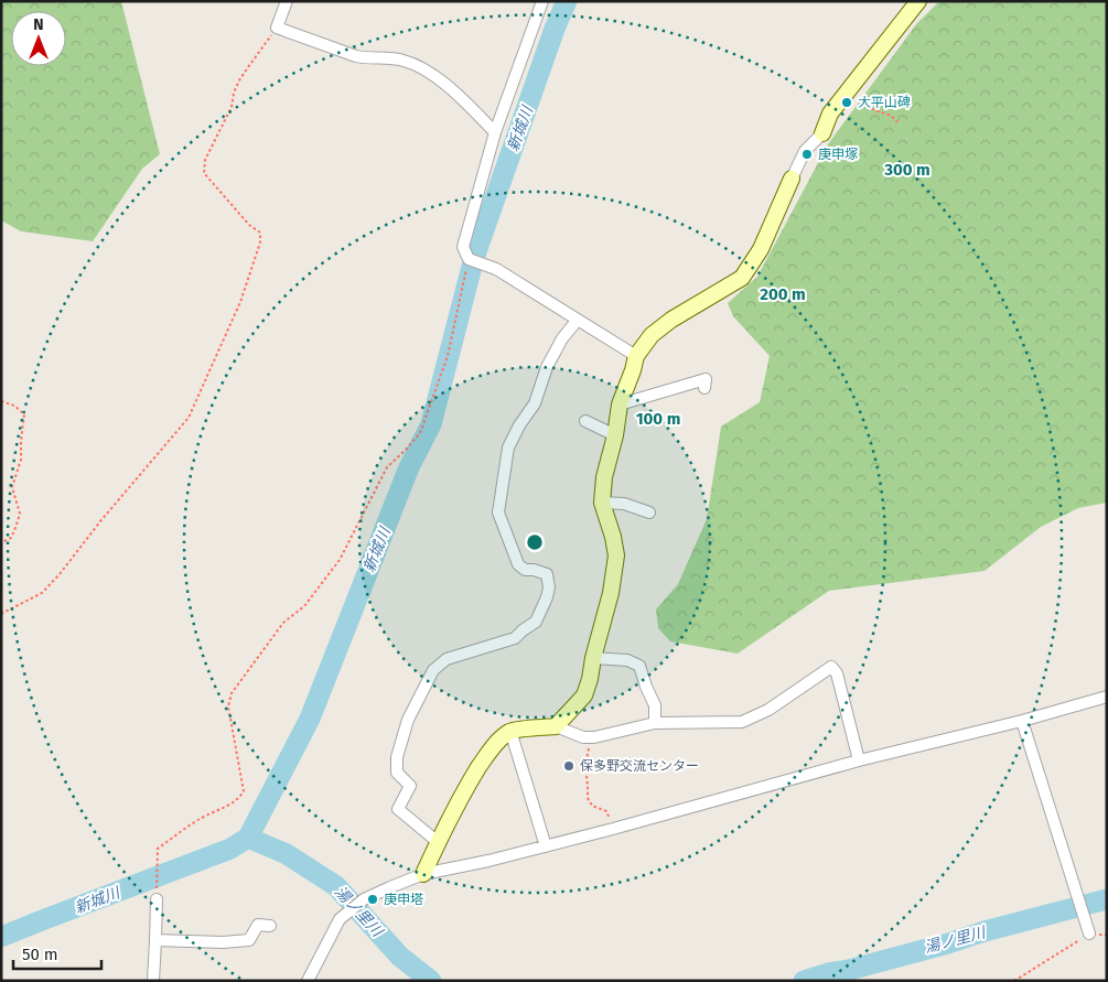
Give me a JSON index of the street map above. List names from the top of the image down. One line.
{"water":["新城川","湯ノ里川"],"places":["大平山碑","庚申塚","保多野交流センター","庚申塔"],"scale_bar":"50 m","north":"top","rings":["300 m","200 m","100 m"]}
